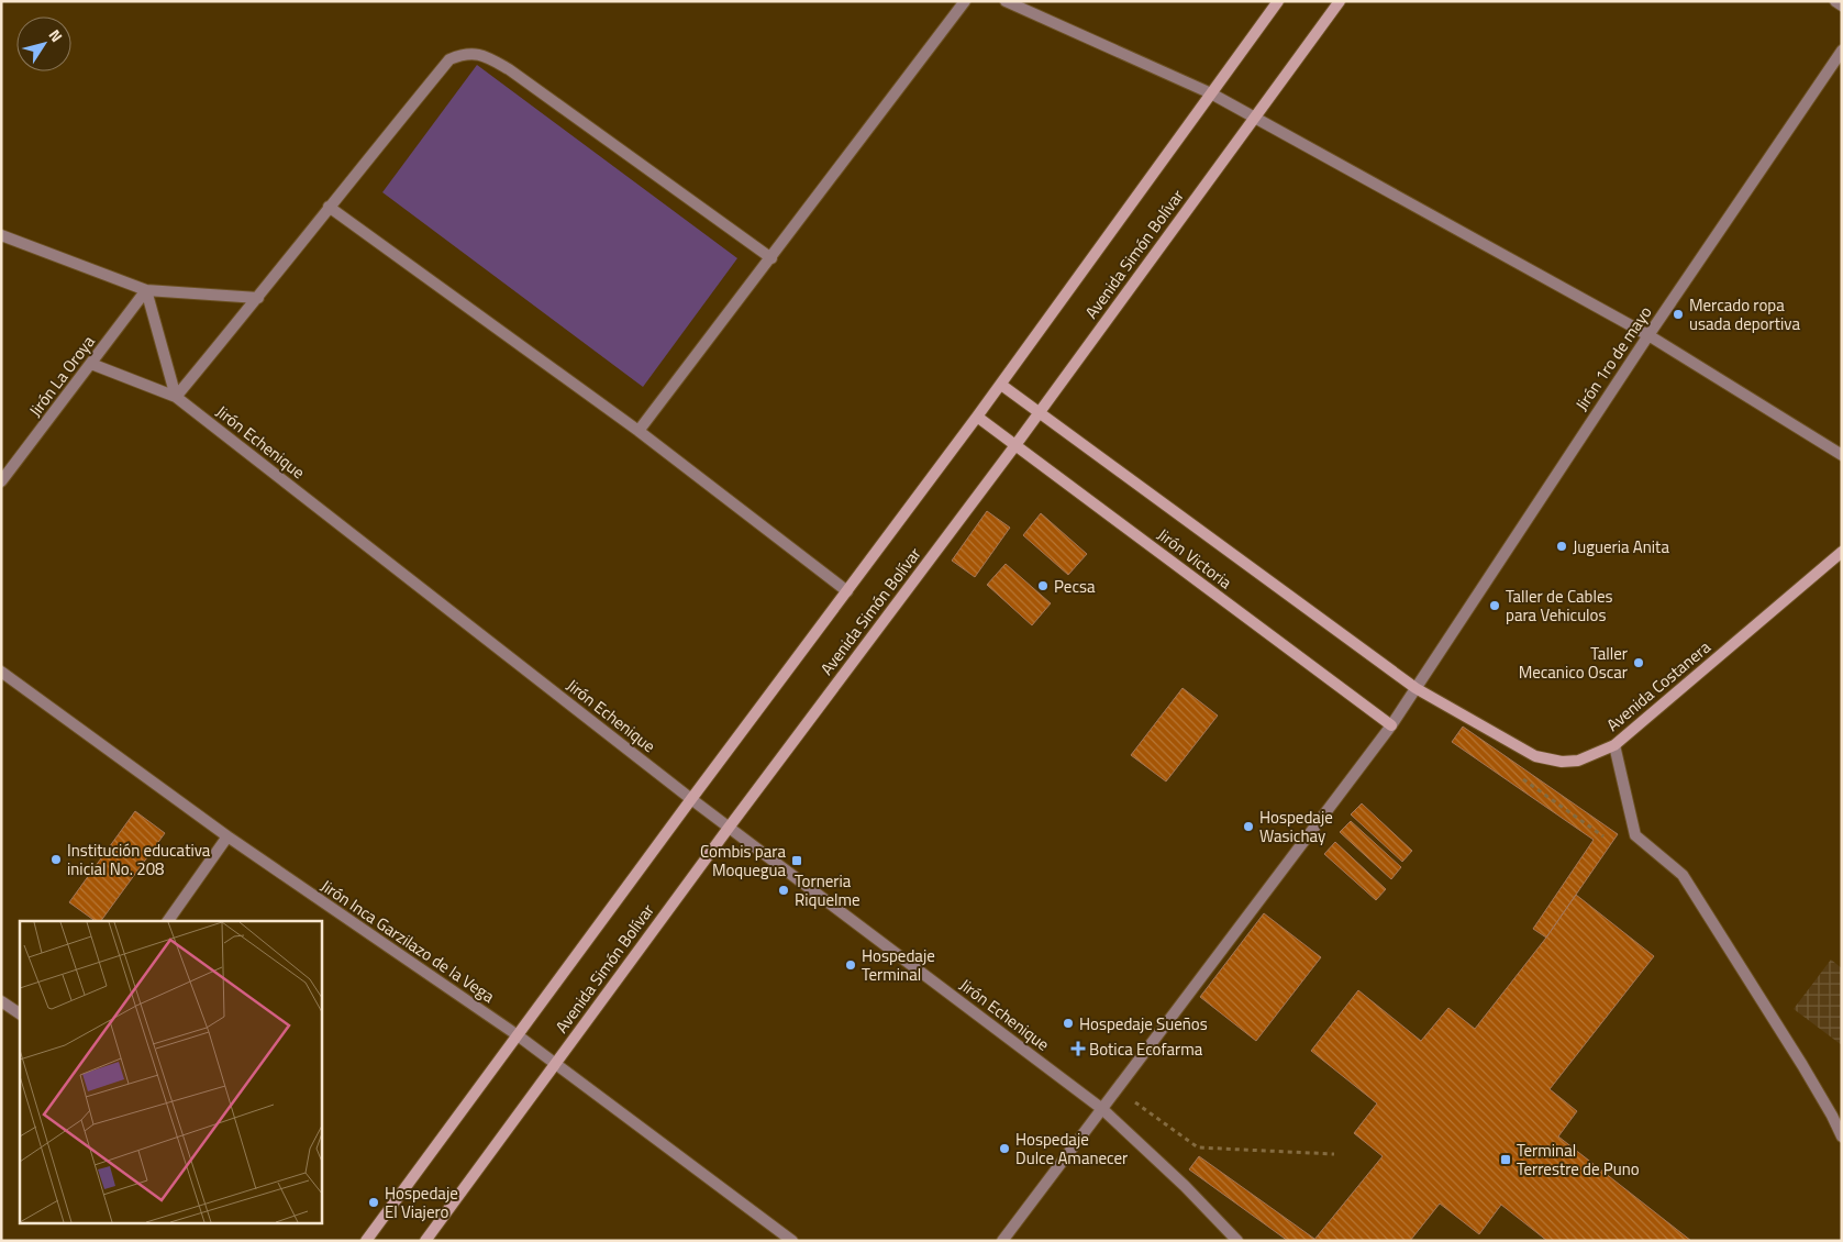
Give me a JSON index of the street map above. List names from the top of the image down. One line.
{"streets":{"street":["Avenida Simón Bolívar","Jirón 1ro de mayo","Jirón La Oroya","Jirón Echenique","Jirón Victoria","Avenida Costanera","Jirón Inca Garzilazo de la Vega"]},"crossings":[["Avenida Simón Bolívar","Jirón Echenique"],["Avenida Simón Bolívar","Jirón Victoria"],["Avenida Simón Bolívar","Jirón Inca Garzilazo de la Vega"],["Jirón 1ro de mayo","Jirón Echenique"],["Jirón 1ro de mayo","Jirón Victoria"],["Jirón 1ro de mayo","Avenida Costanera"],["Jirón La Oroya","Jirón Echenique"],["Jirón Victoria","Avenida Costanera"]],"places":{"other":["Mercado ropa usada deportiva","Jugueria Anita","Pecsa","Taller de Cables para Vehiculos","Taller Mecanico Oscar","Hospedaje Wasichay","Institución educativa inicial No. 208","Torneria Riquelme","Hospedaje Terminal","Hospedaje Sueños","Hospedaje Dulce Amanecer","Hospedaje El Viajero"],"transit":["Combis para Moquegua","Terminal Terrestre de Puno"],"health":["Botica Ecofarma"]},"north":"top right"}
